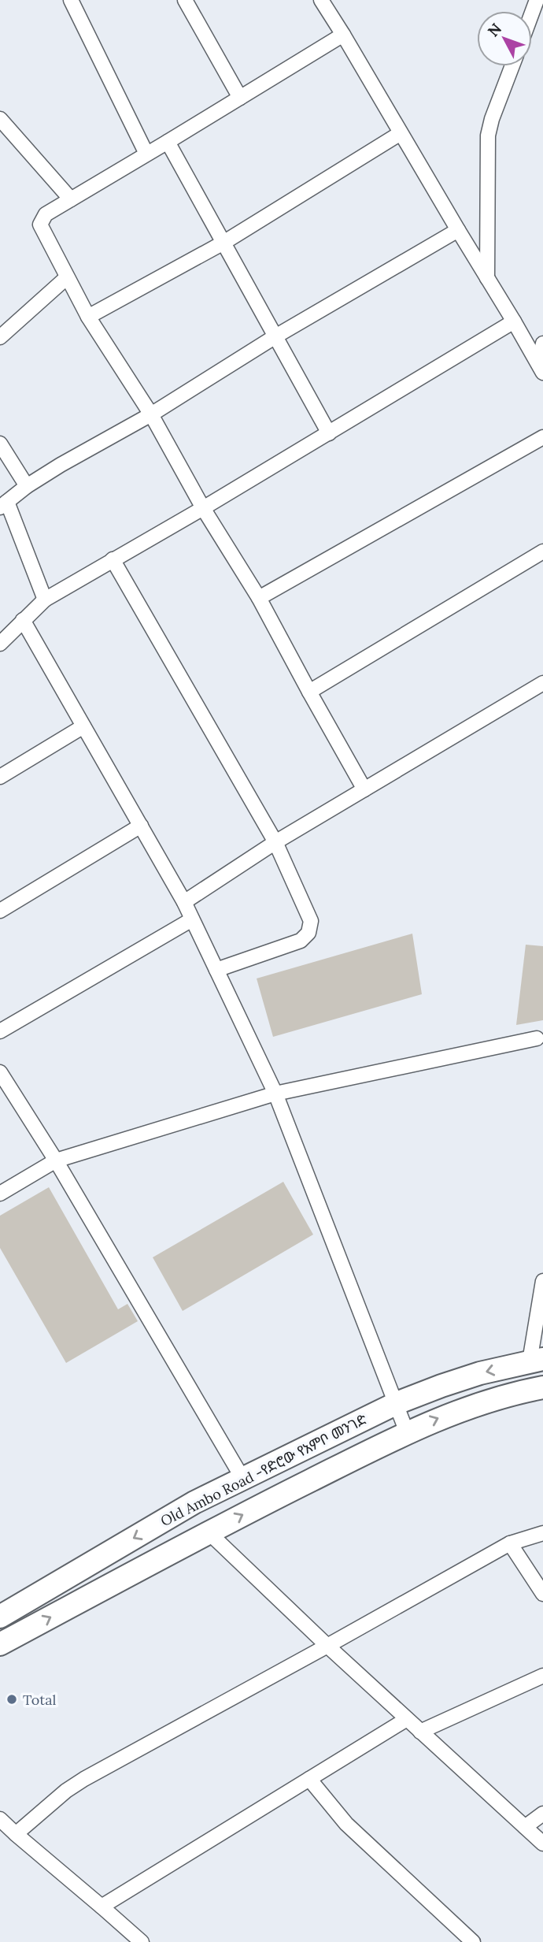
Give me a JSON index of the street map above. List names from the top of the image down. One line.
{"streets":{"main road":["Old Ambo Road -የድሮው የአምቦ መንገድ"]},"places":["Total"],"north":"top left"}
